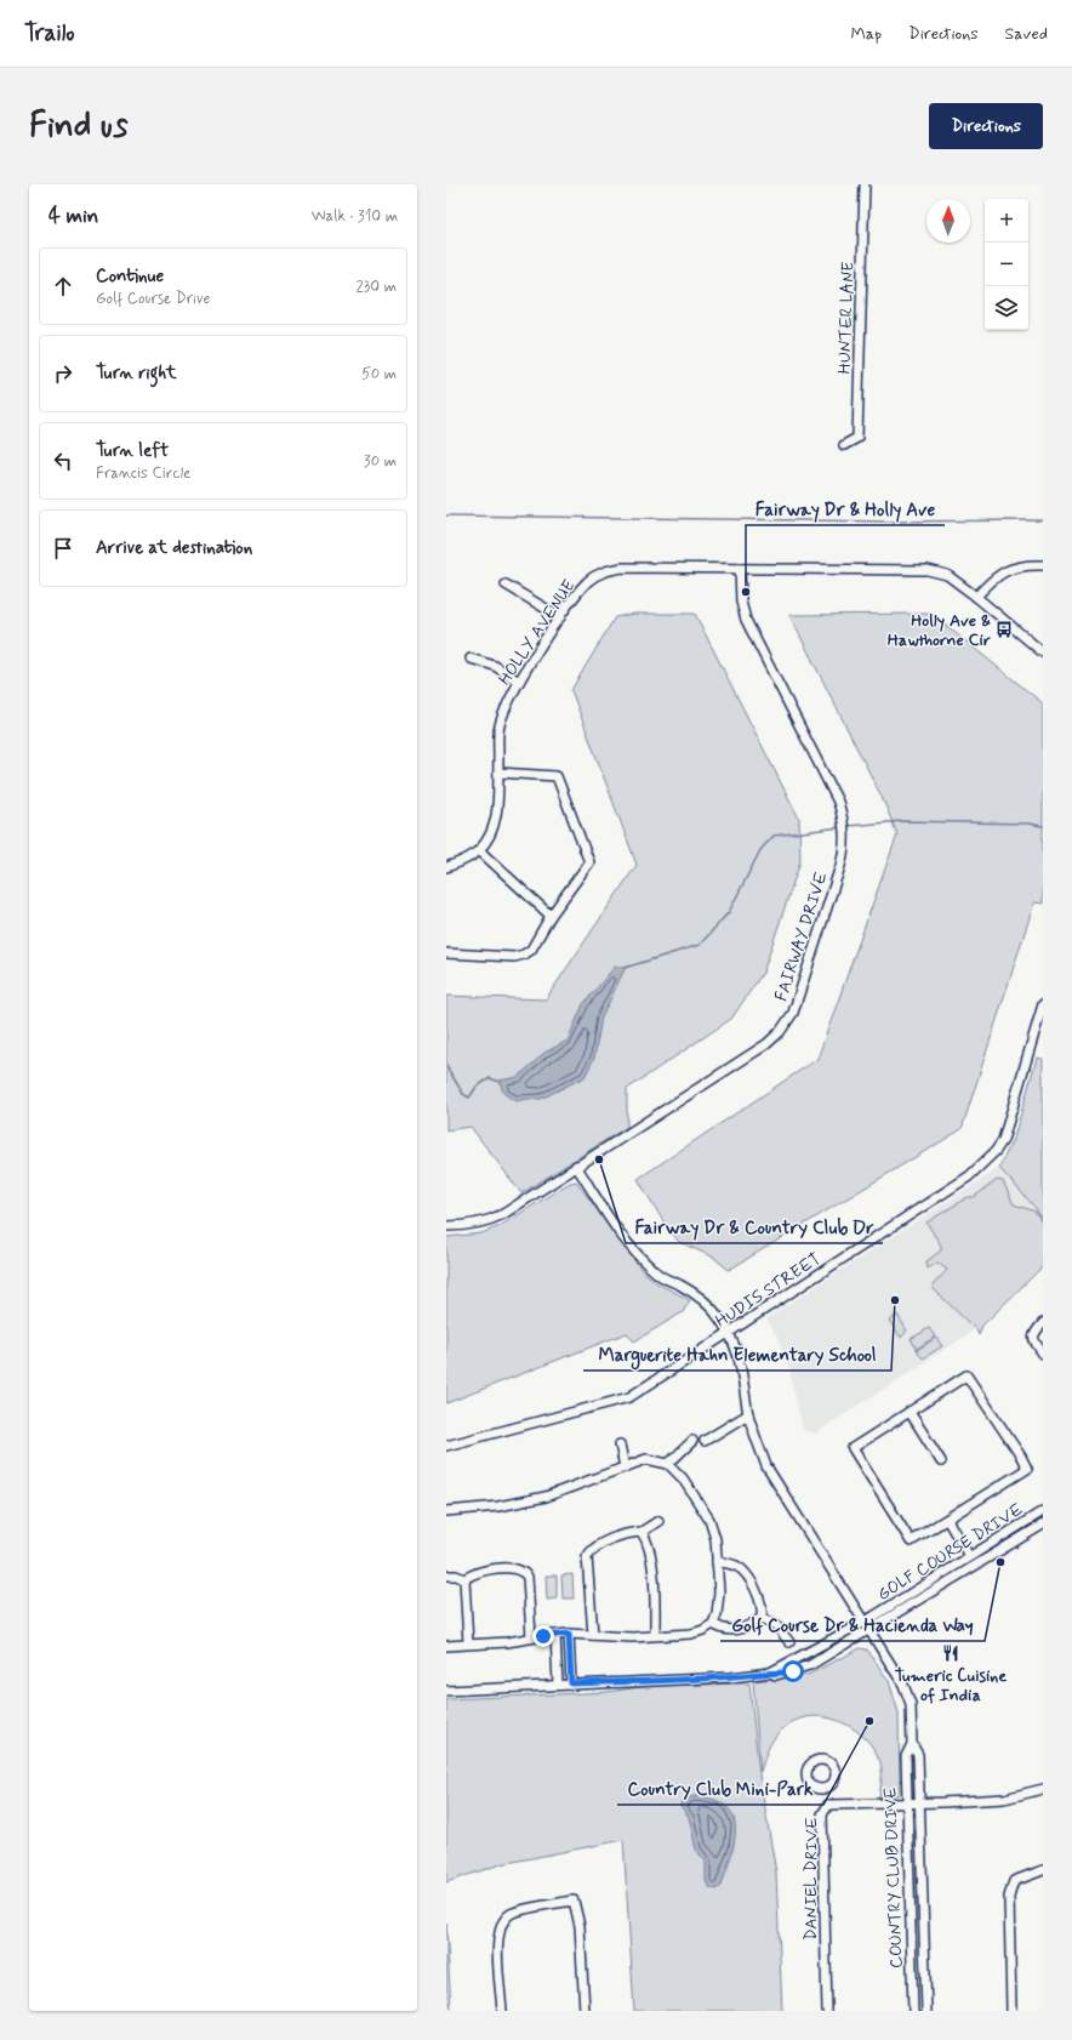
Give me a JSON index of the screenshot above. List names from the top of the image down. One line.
{"streets":{"street":["HUNTER LANE","HOLLY AVENUE","FAIRWAY DRIVE","HUDIS STREET","GOLF COURSE DRIVE","COUNTRY CLUB DRIVE","DANIEL DRIVE"]},"crossings":[["HOLLY AVENUE","FAIRWAY DRIVE"],["FAIRWAY DRIVE","COUNTRY CLUB DRIVE"],["HUDIS STREET","COUNTRY CLUB DRIVE"],["GOLF COURSE DRIVE","COUNTRY CLUB DRIVE"],["COUNTRY CLUB DRIVE","DANIEL DRIVE"]],"places":{"other":["Fairway Dr & Holly Ave","Fairway Dr & Country Club Dr","Marguerite Hahn Elementary School","Golf Course Dr & Hacienda Way","Country Club Mini-Park"],"bus stop":["Holly Ave & Hawthorne Cir"],"restaurant":["Tumeric Cuisine of India"]},"north":"top","page":{"header":"Trailo","nav":["Map","Directions","Saved"],"buttons":"Directions","title":"Find us","heading":["4 min","Walk · 310 m"],"map_buttons":["+","−"],"list":[["Continue","Golf Course Drive","230 m"],["Turn right","50 m"],["Turn left","Francis Circle","30 m"],"Arrive at destination"]}}
